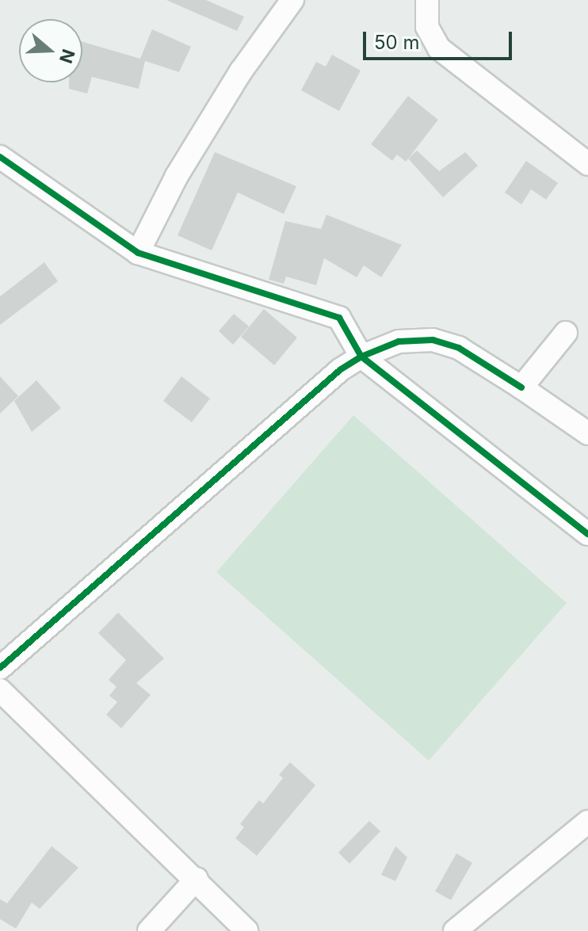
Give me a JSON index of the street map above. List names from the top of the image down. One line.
{"scale_bar":"50 m","north":"right"}
